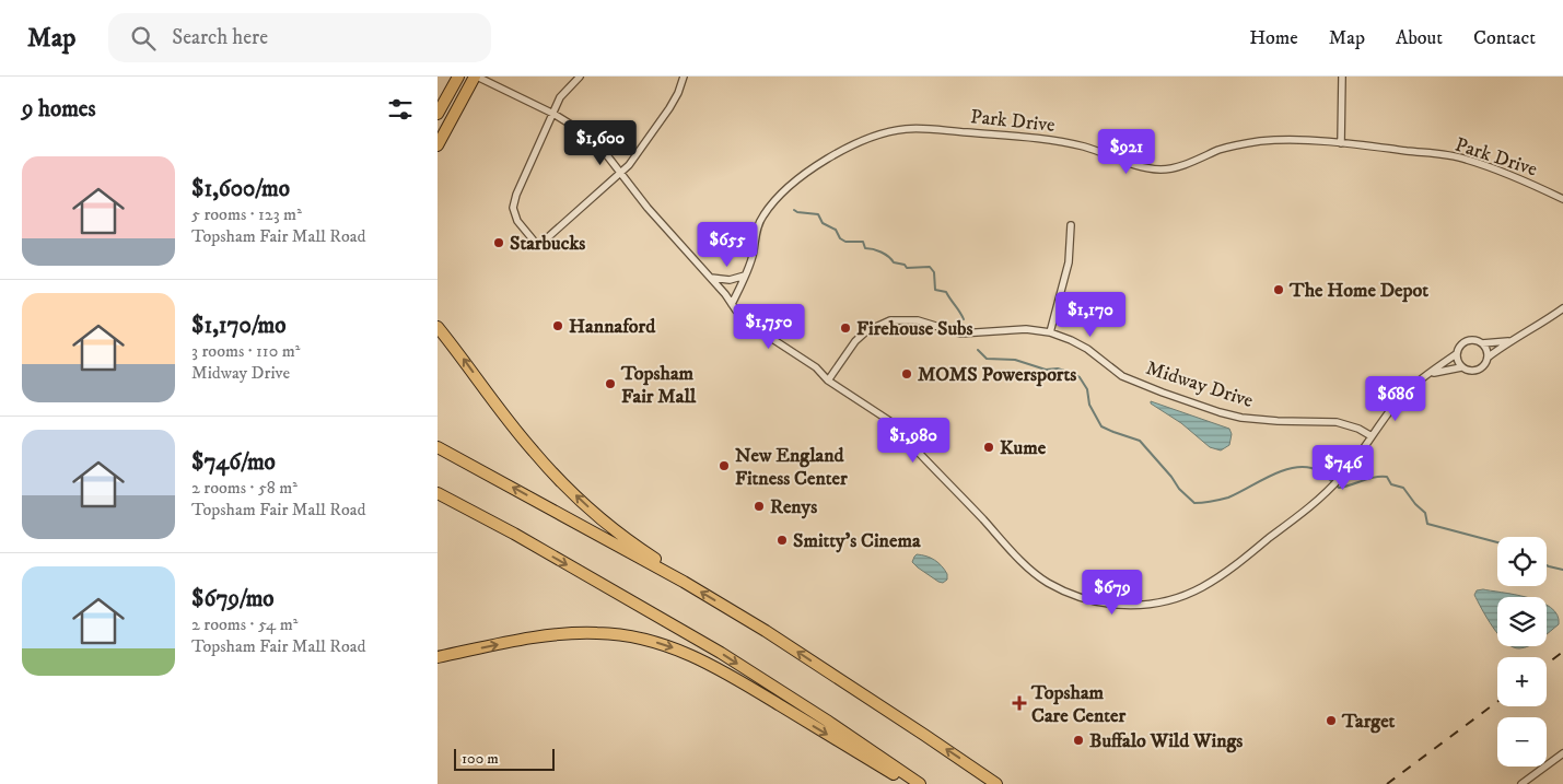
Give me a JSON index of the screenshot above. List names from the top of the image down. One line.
{"streets":{"street":["Park Drive","Midway Drive"]},"places":{"other":["Starbucks","The Home Depot","Hannaford","Firehouse Subs","MOMS Powersports","Topsham Fair Mall","Kume","New England Fitness Center","Renys","Smitty's Cinema","Target","Buffalo Wild Wings"],"health":["Topsham Care Center"]},"scale_bar":"100 m","page":{"header":"Map","search":"Search here","nav":["Home","Map","About","Contact"],"heading":"9 homes","price":["$1,600","$921","$655","$1,170","$1,750","$686","$1,980","$746","$679"],"list":[{"name":"$1,600/mo","note":"5 rooms · 123 m² · Topsham Fair Mall Road"},{"name":"$1,170/mo","note":"3 rooms · 110 m² · Midway Drive"},{"name":"$746/mo","note":"2 rooms · 58 m² · Topsham Fair Mall Road"},{"name":"$679/mo","note":"2 rooms · 54 m² · Topsham Fair Mall Road"}],"map_buttons":["+","−"],"scale":"100 m"}}
